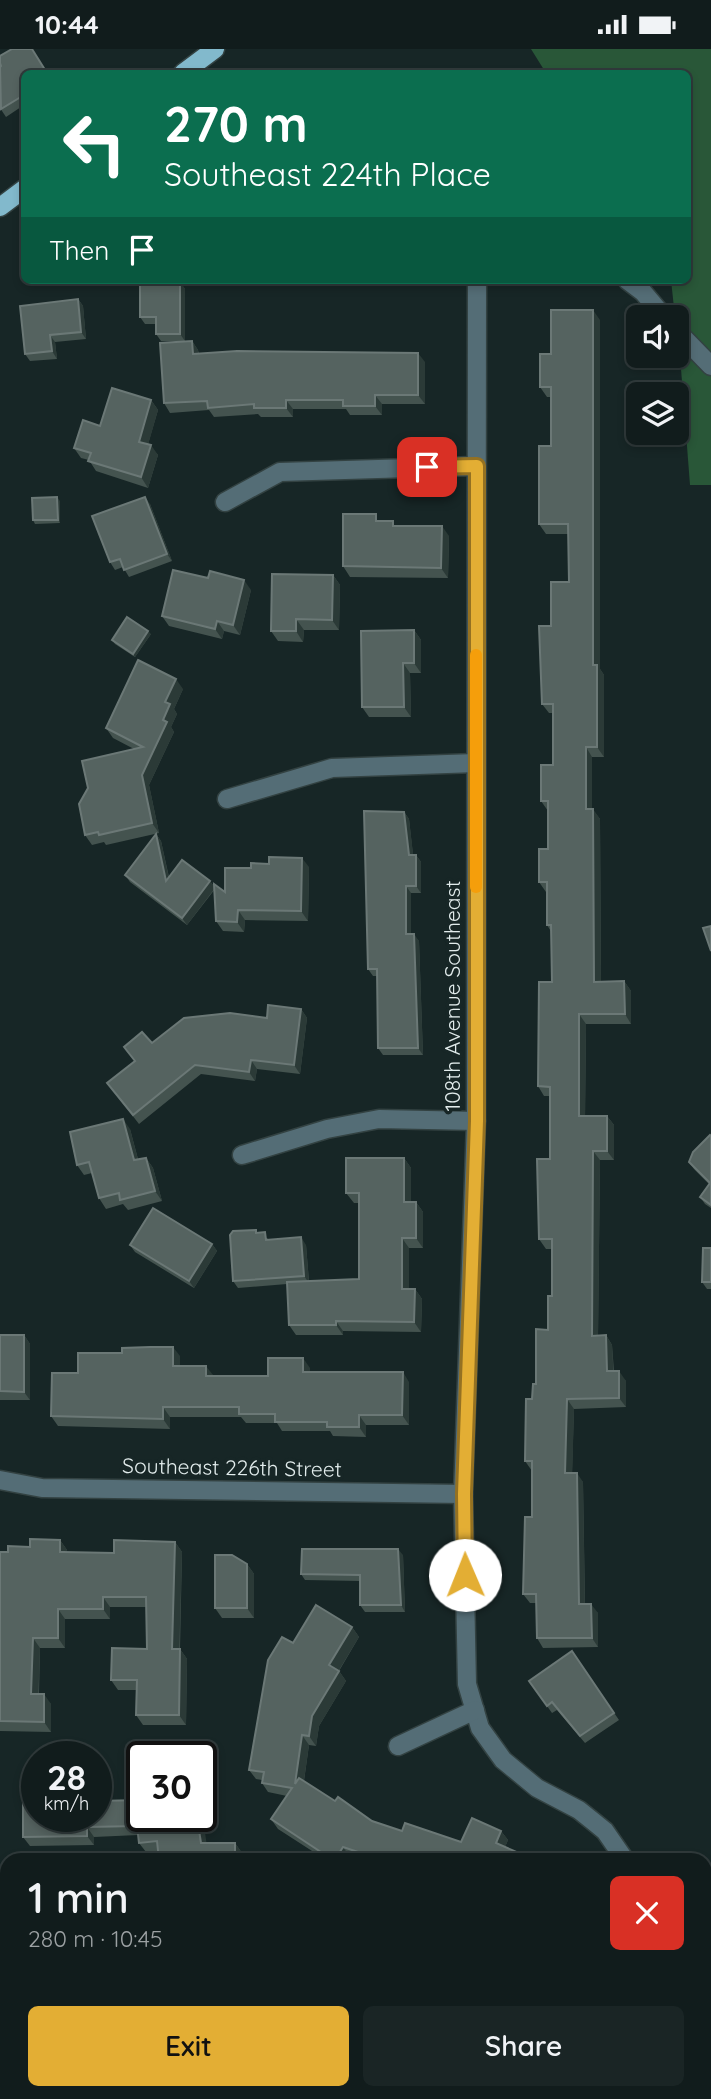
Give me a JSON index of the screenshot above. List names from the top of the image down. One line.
{"streets":{"street":["108th Avenue Southeast","Southeast 226th Street"]},"crossings":[["108th Avenue Southeast","Southeast 226th Street"]],"page":{"status":"10:44","turn":["270 m","Southeast 224th Place"],"then":"Then","speed":"28 km/h","limit":"30","heading":["1 min","280 m · 10:45"],"buttons":["Exit","Share"]}}
